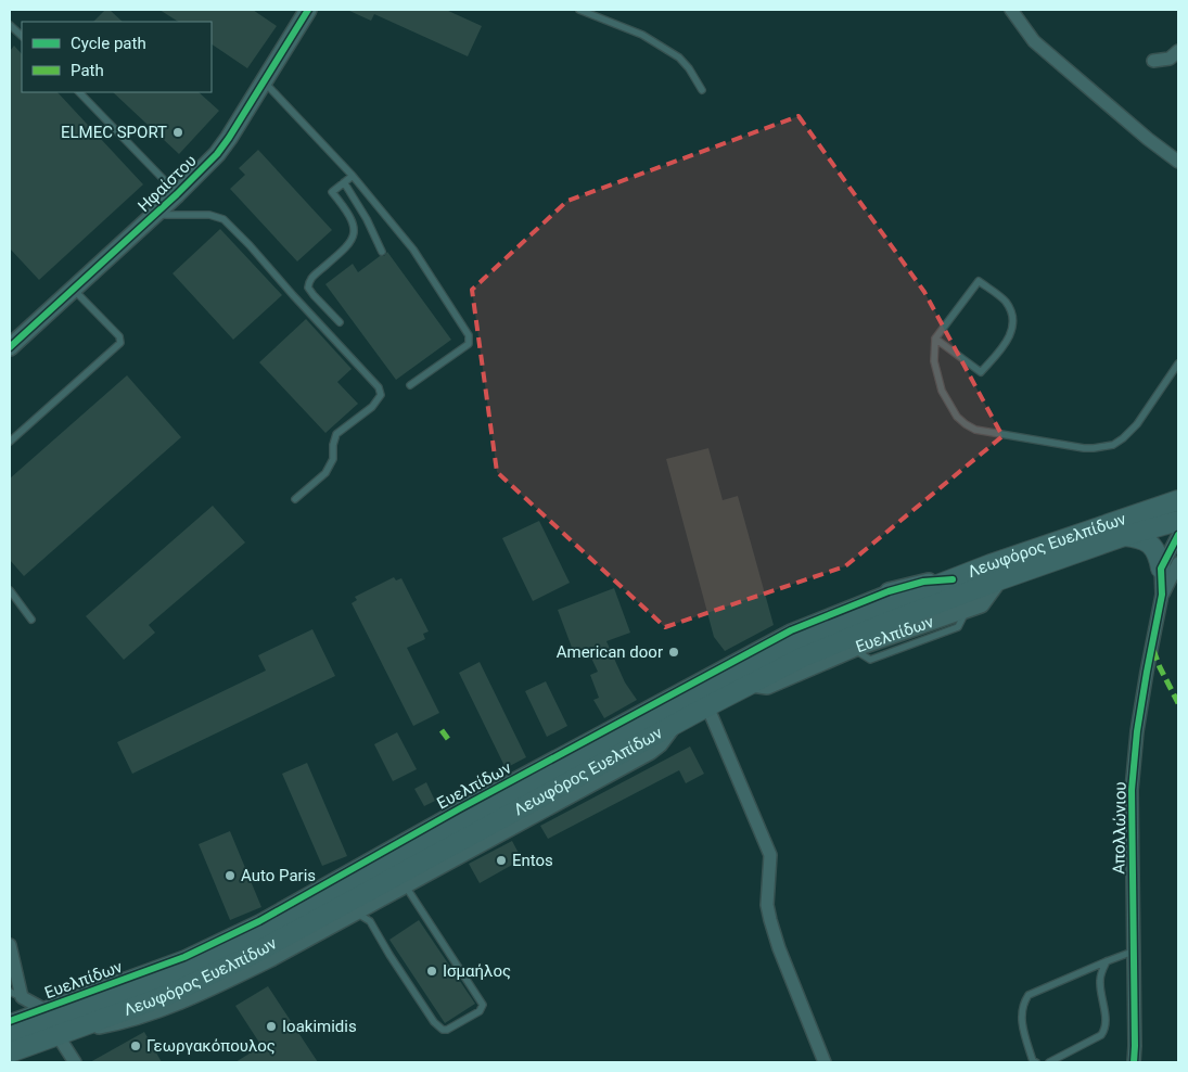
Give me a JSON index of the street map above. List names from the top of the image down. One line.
{"streets":{"main road":["Λεωφόρος Ευελπίδων"],"street":["Ηφαίστου","Ευελπίδων","Απολλώνιου"]},"crossings":[["Λεωφόρος Ευελπίδων","Ευελπίδων"]],"places":["ELMEC SPORT","American door","Entos","Auto Paris","Ισμαήλος","Ioakimidis","Γεωργακόπουλος"],"legend":["Cycle path","Path"]}
